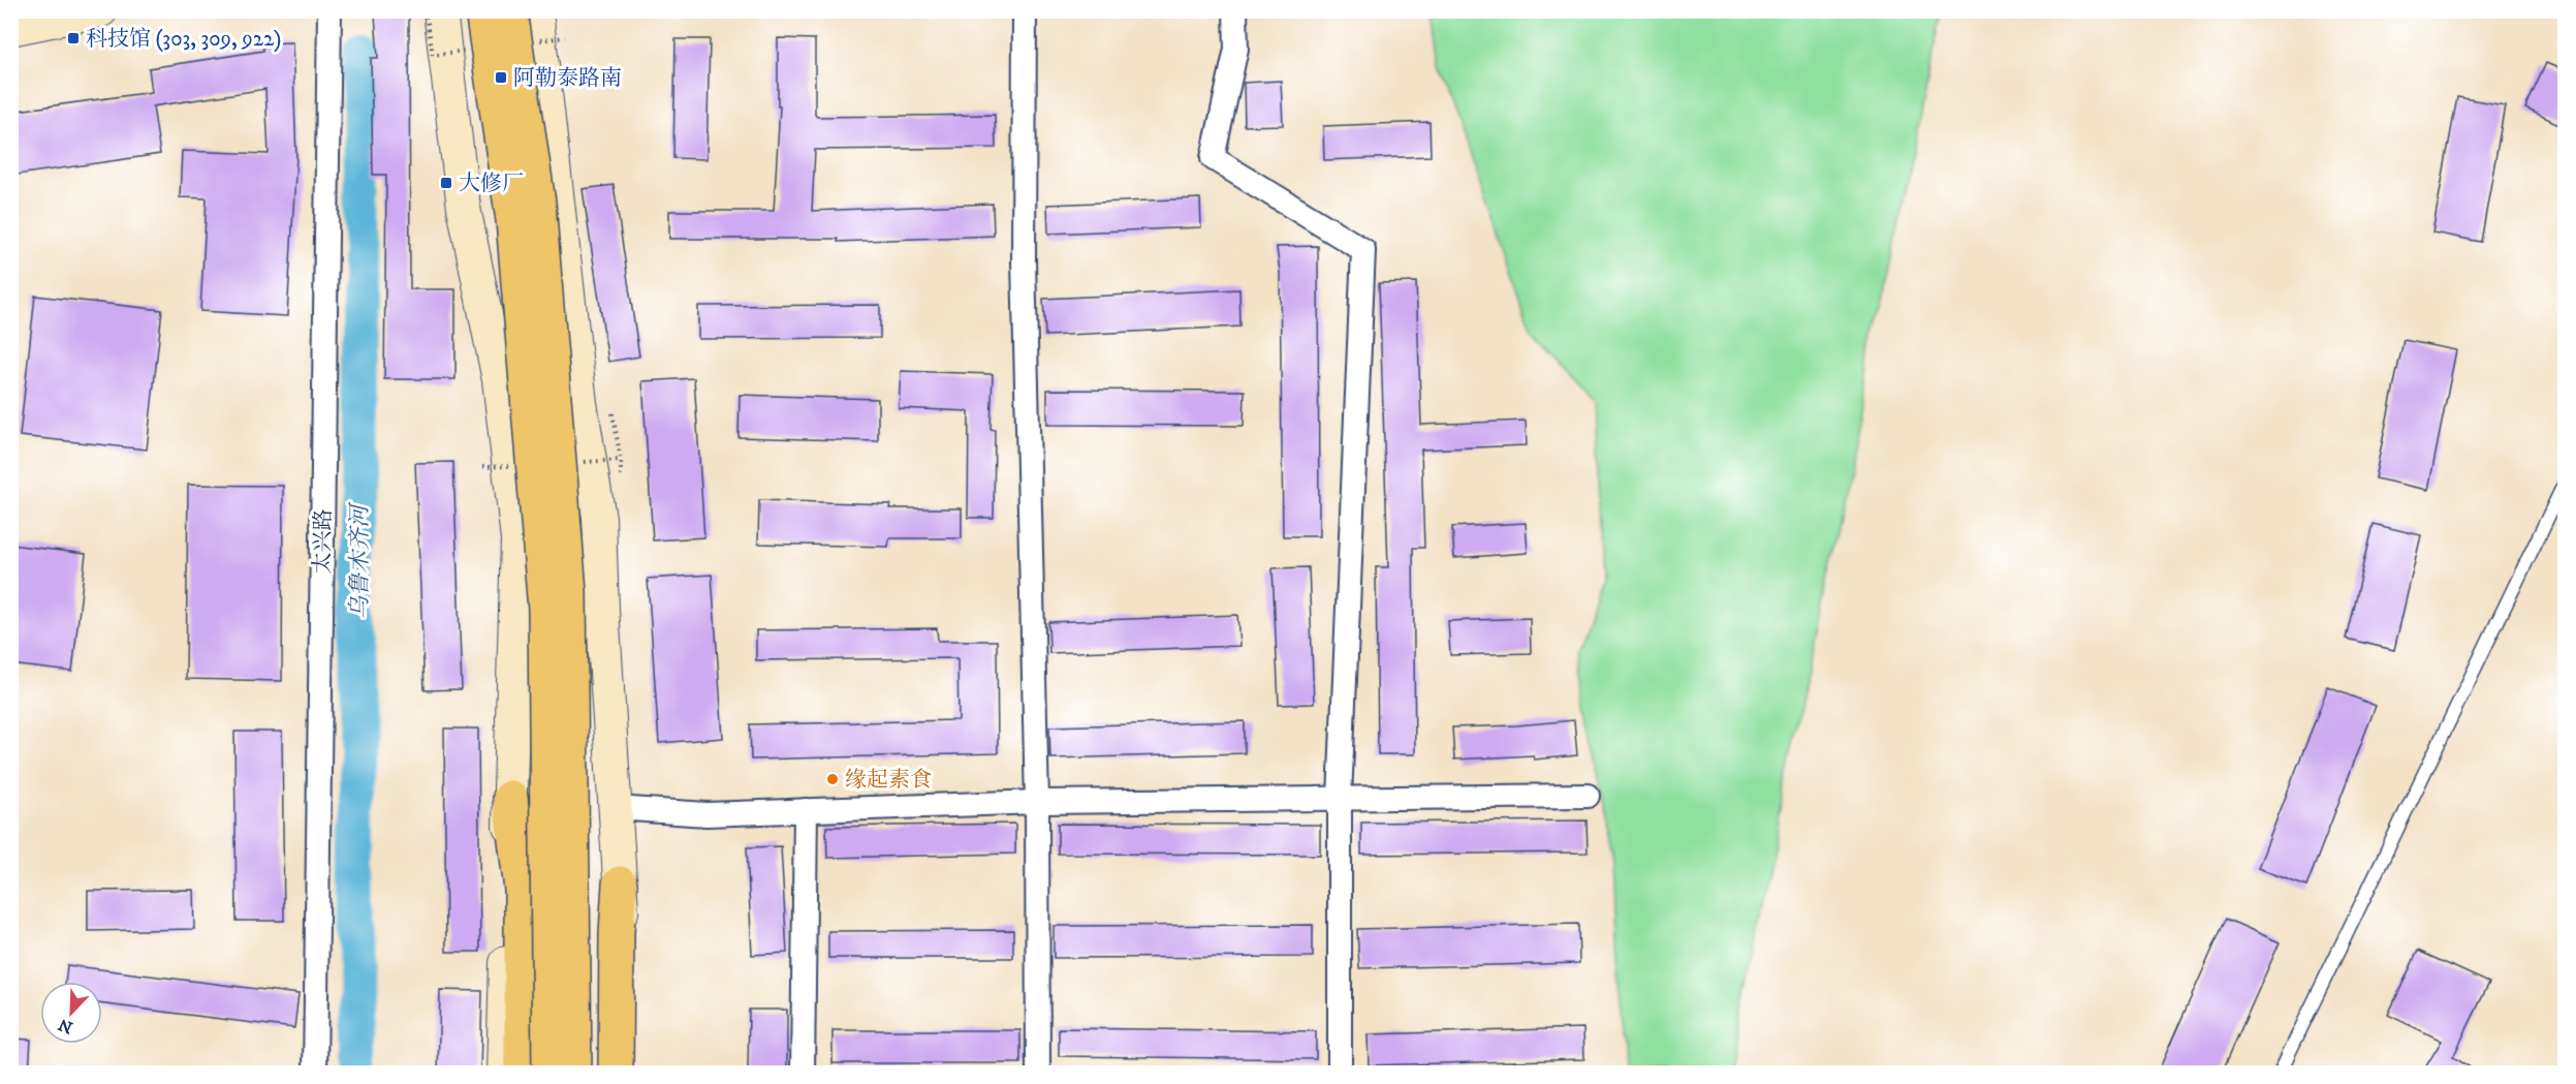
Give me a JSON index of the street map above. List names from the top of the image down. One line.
{"streets":{"street":["太兴路"]},"water":["乌鲁木齐河"],"places":{"transit":["科技馆 (303, 309, 922)","阿勒泰路南","大修厂"],"other":["缘起素食"]},"north":"bottom left"}
